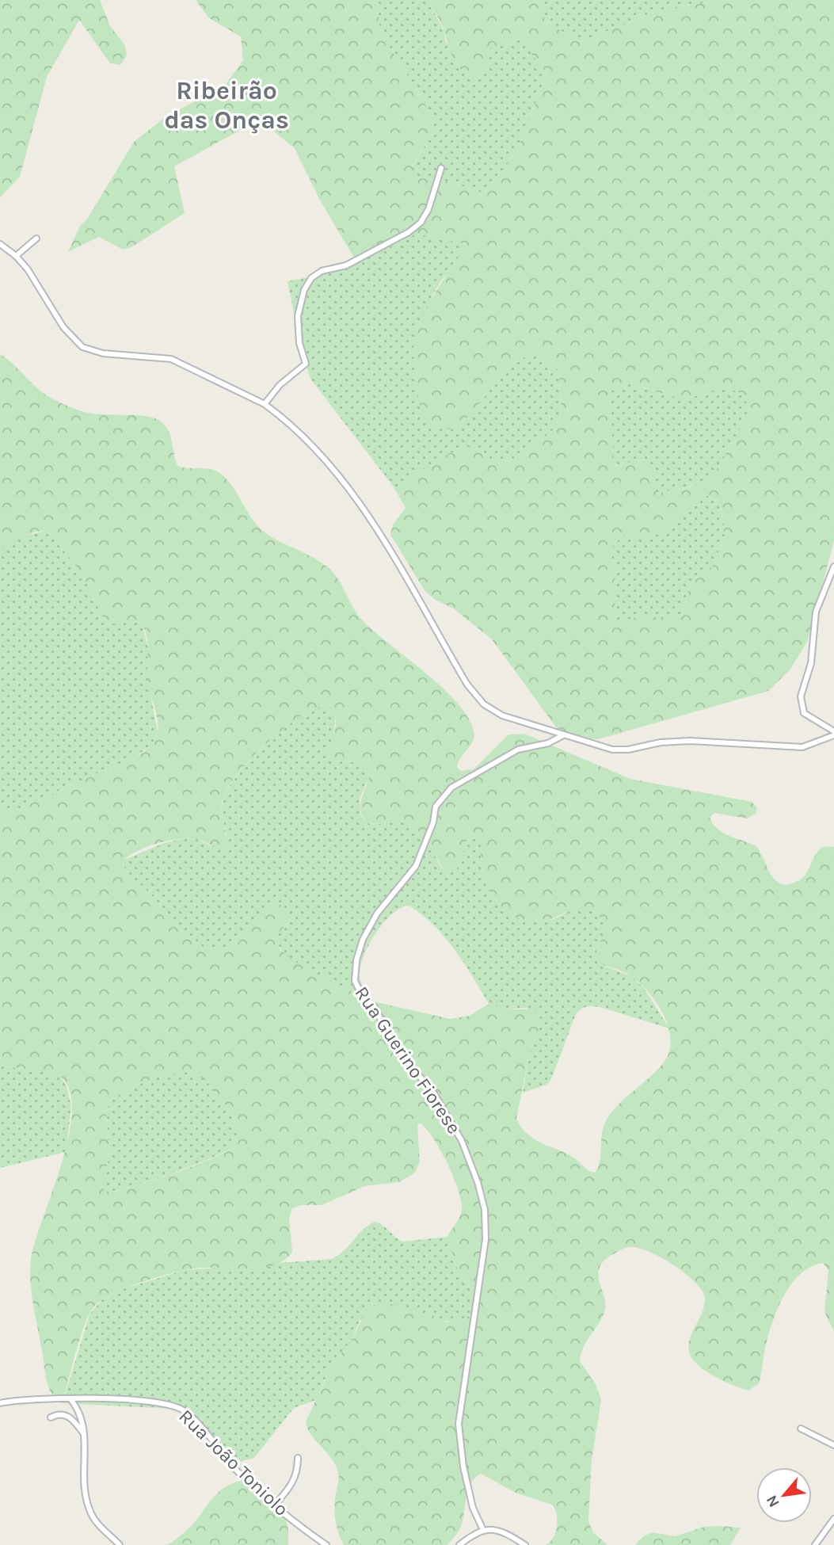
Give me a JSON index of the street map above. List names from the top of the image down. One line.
{"streets":{"street":["Rua Guerino Fiorese","Rua João Toniolo"]},"districts":["Ribeirão das Onças"],"north":"bottom left"}
